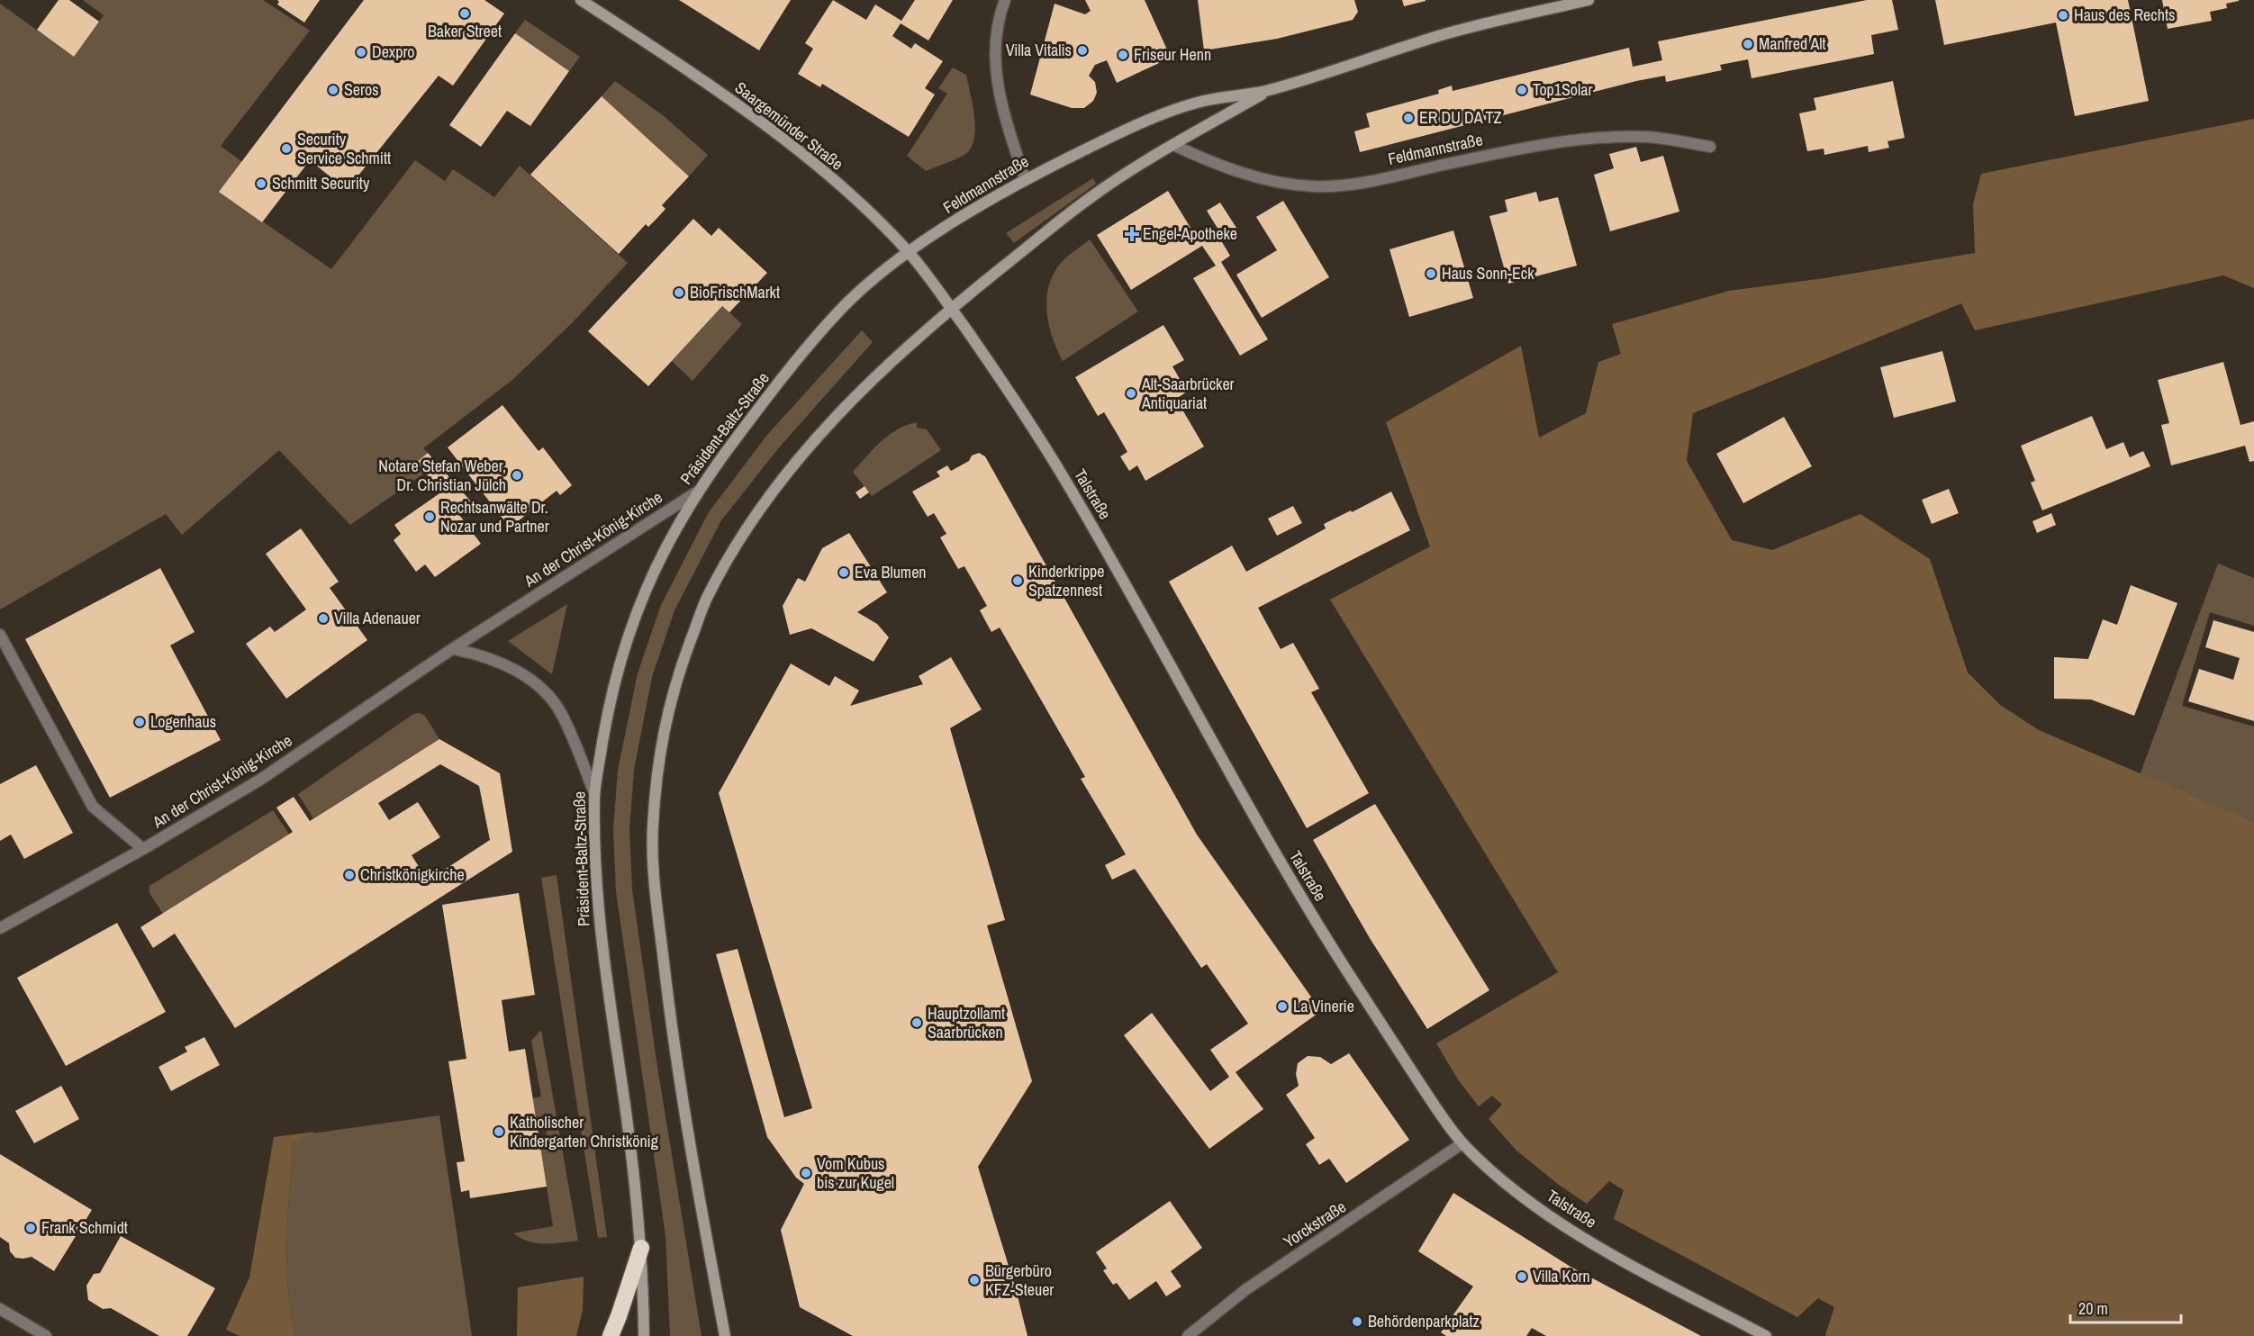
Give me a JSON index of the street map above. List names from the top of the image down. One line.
{"streets":{"main road":["Saargemünder Straße","Feldmannstraße","Präsident-Baltz-Straße","Talstraße"],"street":["An der Christ-König-Kirche","Yorckstraße"]},"crossings":[["Saargemünder Straße","Feldmannstraße"],["Saargemünder Straße","Präsident-Baltz-Straße"],["Saargemünder Straße","Talstraße"],["Feldmannstraße","Präsident-Baltz-Straße"],["Feldmannstraße","Talstraße"],["Präsident-Baltz-Straße","An der Christ-König-Kirche"],["Talstraße","Yorckstraße"]],"places":{"other":["Baker Street","Haus des Rechts","Manfred Alt","Villa Vitalis","Dexpro","Friseur Henn","Seros","Top1Solar","ER DU DA TZ","Security Service Schmitt","Schmitt Security","Haus Sonn-Eck","BioFrischMarkt","Alt-Saarbrücker Antiquariat","Notare Stefan Weber, Dr. Christian Jülch","Rechtsanwälte Dr. Nozar und Partner","Eva Blumen","Kinderkrippe Spatzennest","Villa Adenauer","Logenhaus","Christkönigkirche","La Vinerie","Hauptzollamt Saarbrücken","Katholischer Kindergarten Christkönig","Vom Kubus bis zur Kugel","Frank Schmidt","Villa Korn","Bürgerbüro KFZ-Steuer","Behördenparkplatz"],"health":["Engel-Apotheke"]},"scale_bar":"20 m"}
